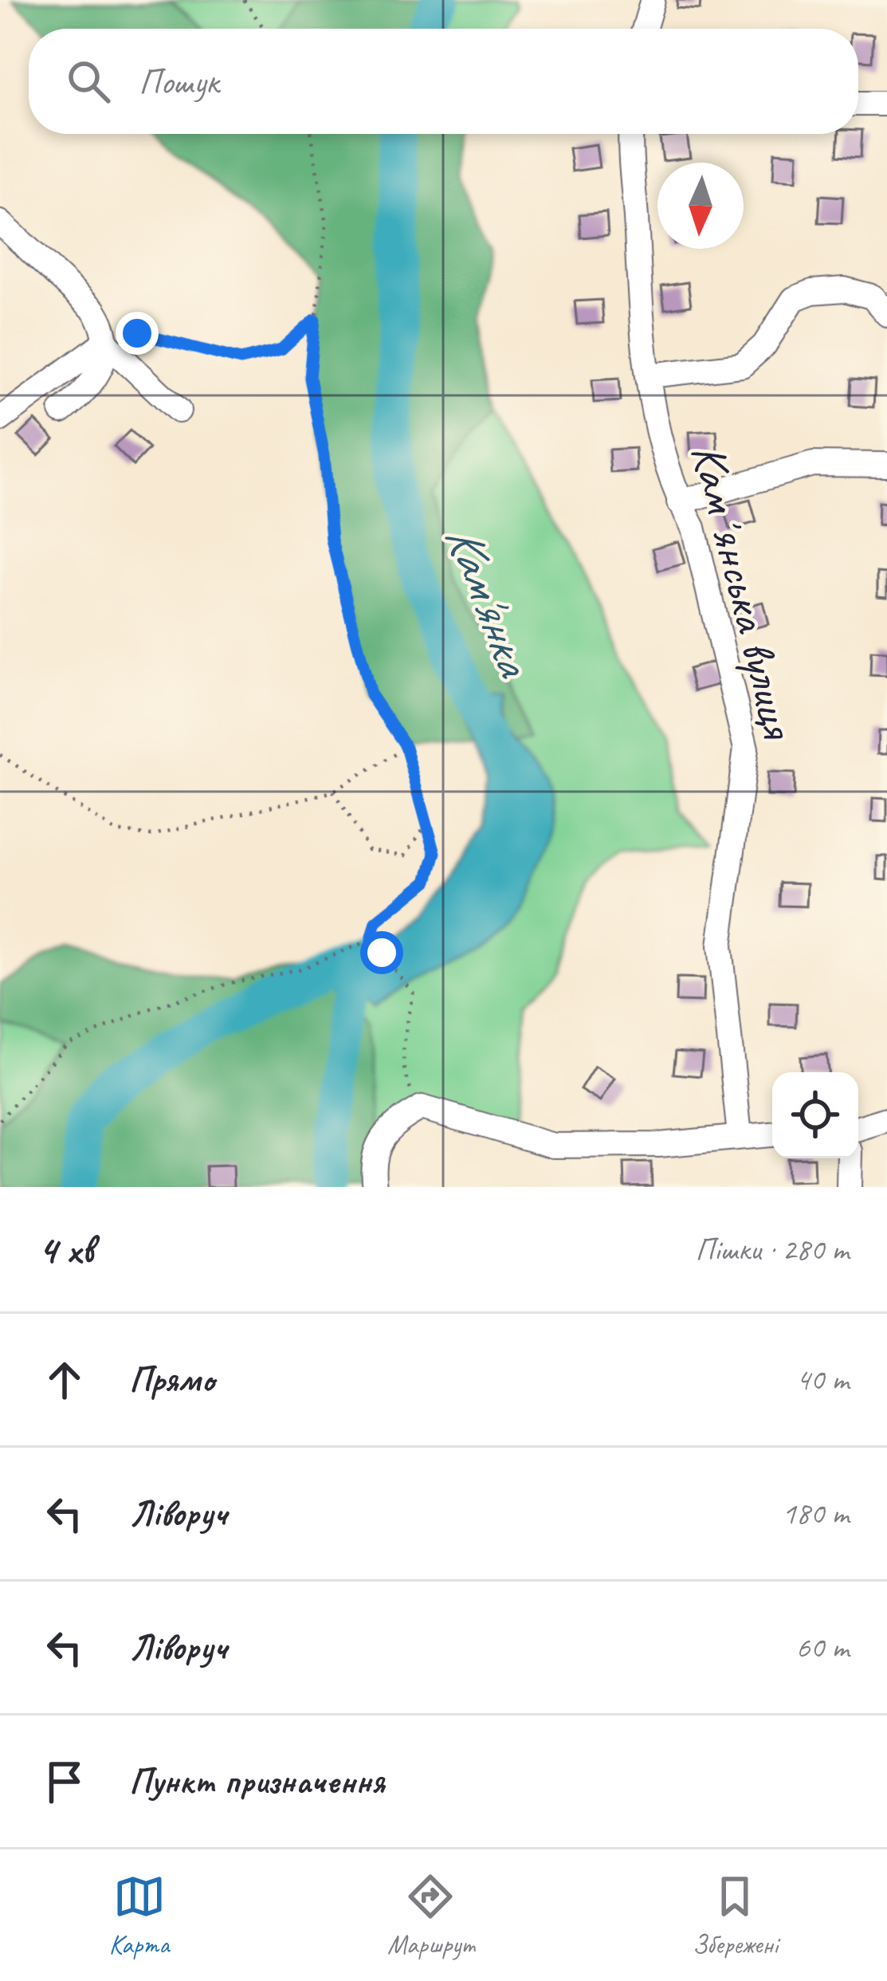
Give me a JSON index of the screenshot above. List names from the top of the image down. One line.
{"streets":{"street":["Камʼянська вулиця"]},"water":["Кам'янка"],"north":"bottom","page":{"search":"Пошук","heading":["4 хв","Пішки · 280 m"],"list":[["Прямо","40 m"],["Ліворуч","180 m"],["Ліворуч","60 m"],"Пункт призначення"],"nav":["Карта","Маршрут","Збережені"]}}
